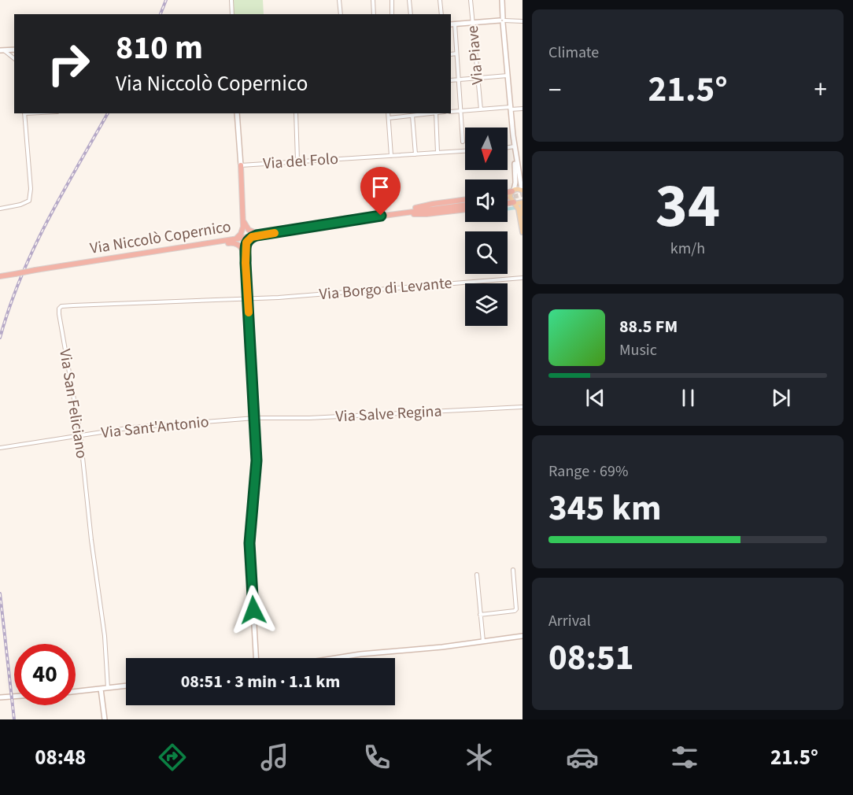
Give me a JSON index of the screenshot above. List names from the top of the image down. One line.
{"streets":{"highway":["Via Niccolò Copernico"],"street":["Via Piave","Via del Folo","Via Borgo di Levante","Via San Feliciano","Via Salve Regina","Via Sant'Antonio"]},"crossings":[["Via Borgo di Levante","Via San Feliciano"],["Via San Feliciano","Via Sant'Antonio"],["Via Salve Regina","Via Sant'Antonio"]],"north":"bottom","page":{"tile":["Climate",["34","km/h"],["Range · 69%","345 km"],["Arrival","08:51"]],"turn":["810 m","Via Niccolò Copernico"],"heat":["−","21.5°","+"],"song":["88.5 FM","Music"],"limit":"40","trip":"08:51 · 3 min · 1.1 km","tabs":["08:48","21.5°"]}}
